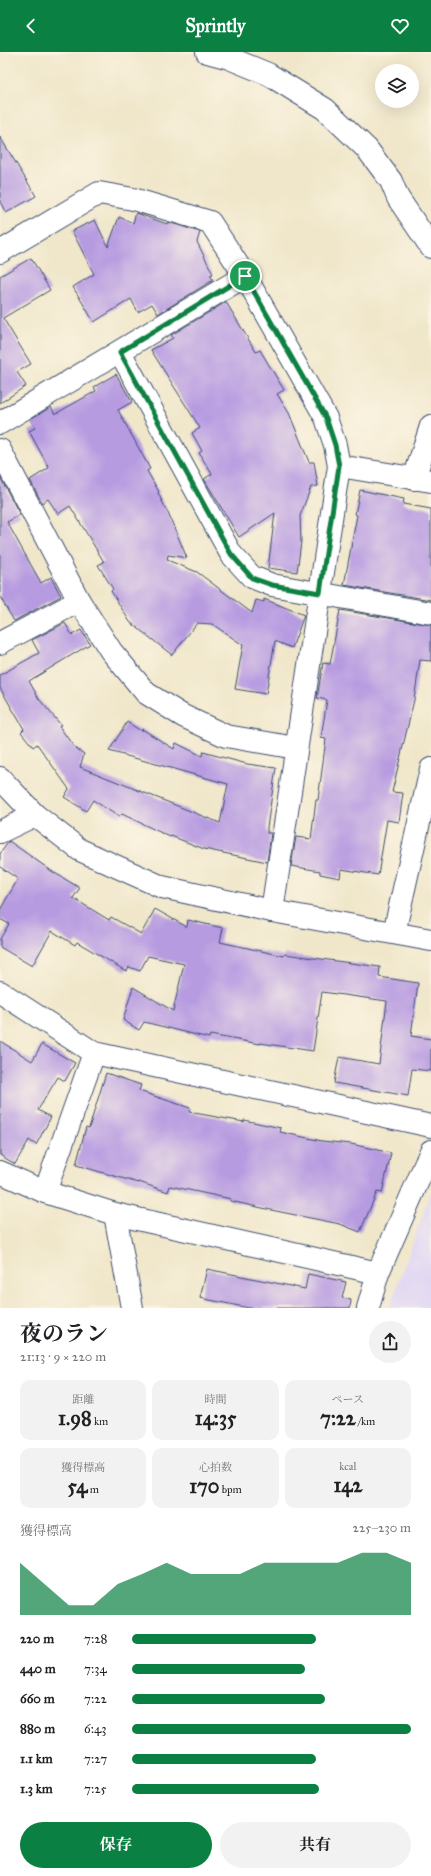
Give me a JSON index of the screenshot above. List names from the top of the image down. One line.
{"page":{"header":"Sprintly","heading":["夜のラン","21:13 · 9 × 220 m"],"stats":[["距離","1.98 km"],["時間","14:35"],["ペース","7:22 /km"],["獲得標高","54 m"],["心拍数","170 bpm"],["kcal","142"]],"chart":["獲得標高","225–230 m"],"list":[{"name":"220 m","note":"7:28"},{"name":"440 m","note":"7:34"},{"name":"660 m","note":"7:22"},{"name":"880 m","note":"6:43"},{"name":"1.1 km","note":"7:27"},{"name":"1.3 km","note":"7:25"}],"buttons":["保存","共有"]}}
